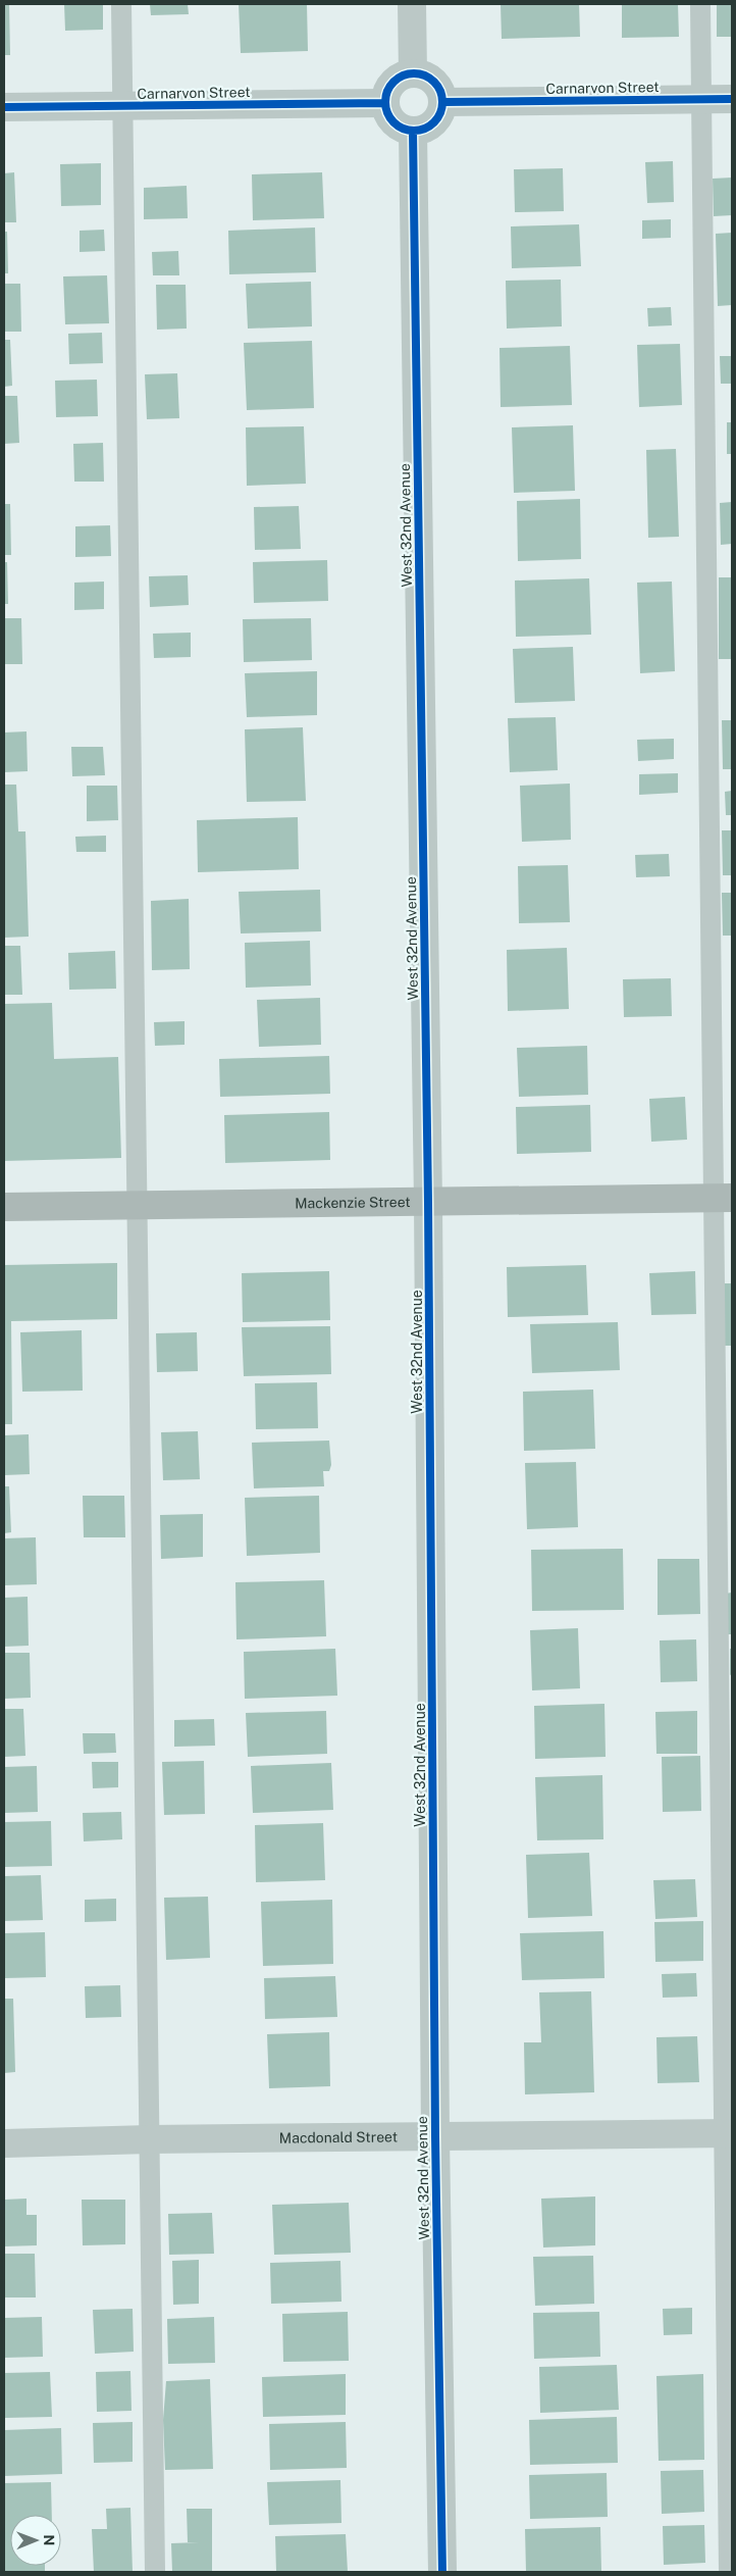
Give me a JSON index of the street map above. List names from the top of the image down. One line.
{"streets":{"street":["Carnarvon Street","West 32nd Avenue","Mackenzie Street","Macdonald Street"]},"crossings":[["Carnarvon Street","West 32nd Avenue"],["West 32nd Avenue","Mackenzie Street"],["West 32nd Avenue","Macdonald Street"]],"north":"right"}
